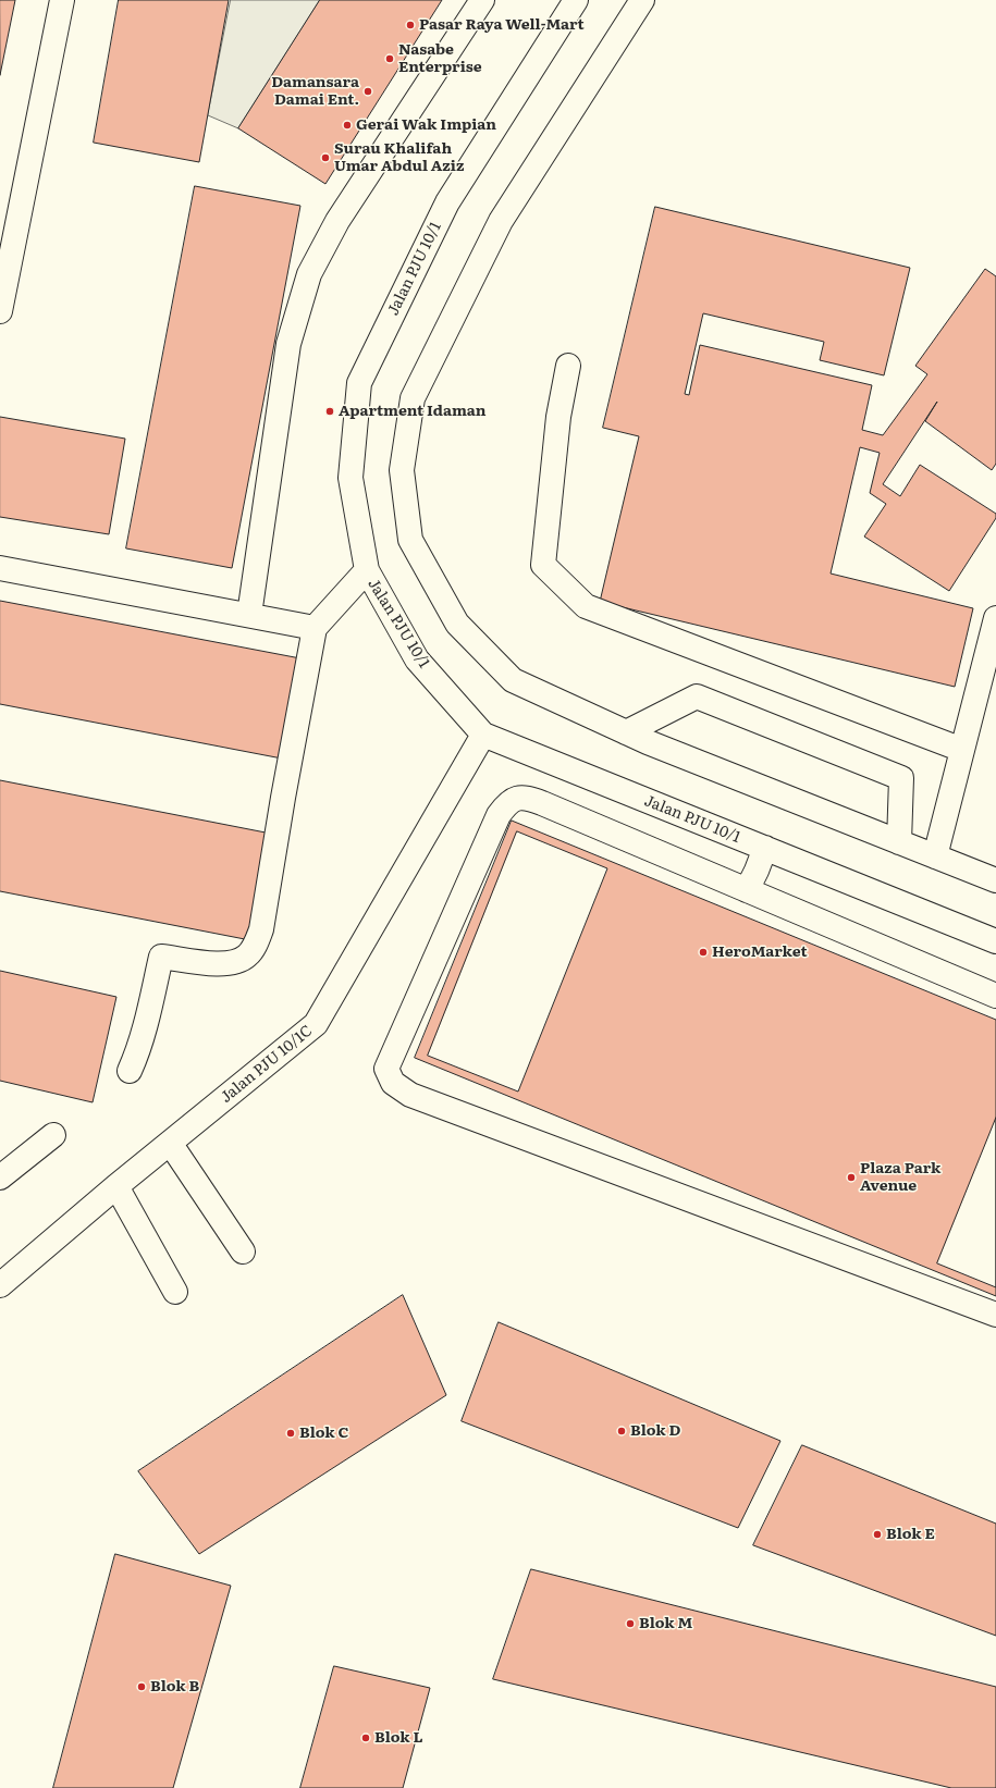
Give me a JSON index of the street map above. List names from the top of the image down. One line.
{"streets":{"street":["Jalan PJU 10/1","Jalan PJU 10/1C"]},"crossings":[["Jalan PJU 10/1","Jalan PJU 10/1C"]],"places":["Pasar Raya Well-Mart","Nasabe Enterprise","Damansara Damai Ent.","Gerai Wak Impian","Surau Khalifah Umar Abdul Aziz","Apartment Idaman","HeroMarket","Plaza Park Avenue","Blok D","Blok C","Blok E","Blok M","Blok B","Blok L"]}
